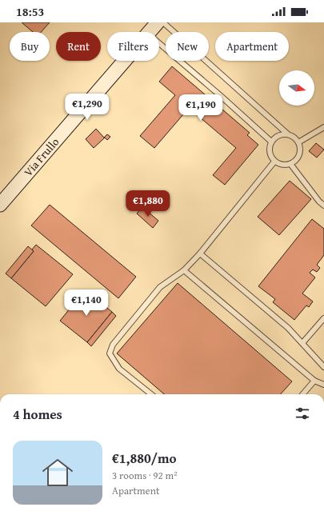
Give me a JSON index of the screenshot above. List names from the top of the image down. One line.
{"streets":{"street":["Via Frullo"]},"north":"right","page":{"status":"18:53","chip":["Buy","Rent","Filters","New","Apartment"],"price":["€1,290","€1,190","€1,880","€1,140"],"heading":"4 homes","list":[{"name":"€1,880/mo","note":"3 rooms · 92 m² · Apartment"}]}}
